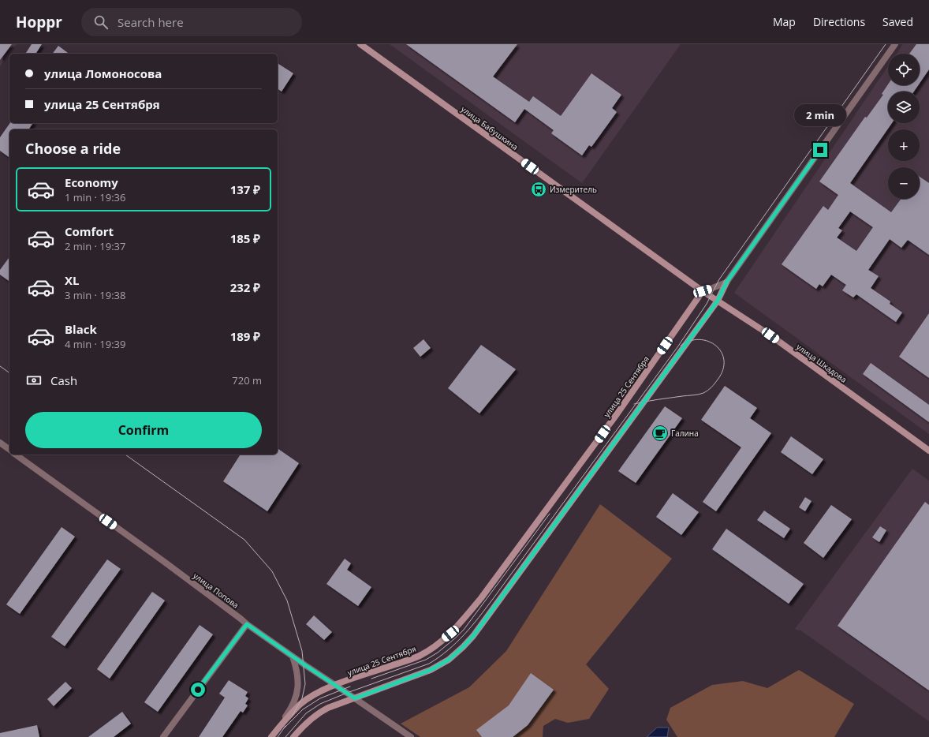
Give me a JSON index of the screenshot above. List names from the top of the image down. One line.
{"streets":{"main road":["улица Бабушкина","улица Шкадова","улица 25 Сентября"],"street":["улица Попова"]},"crossings":[["улица Бабушкина","улица Шкадова"],["улица Бабушкина","улица 25 Сентября"],["улица Шкадова","улица 25 Сентября"],["улица 25 Сентября","улица Попова"]],"places":{"bus stop":["Измеритель"],"cafe":["Галина"]},"page":{"header":"Hoppr","search":"Search here","nav":["Map","Directions","Saved"],"map_buttons":["+","−"],"banner":["улица Ломоносова","улица 25 Сентября"],"bubble":"2 min","heading":"Choose a ride","list":[{"name":"Economy","note":"1 min · 19:36","value":"137 ₽"},{"name":"Comfort","note":"2 min · 19:37","value":"185 ₽"},{"name":"XL","note":"3 min · 19:38","value":"232 ₽"},{"name":"Black","note":"4 min · 19:39","value":"189 ₽"}],"pay":["Cash","720 m"],"buttons":"Confirm"}}
